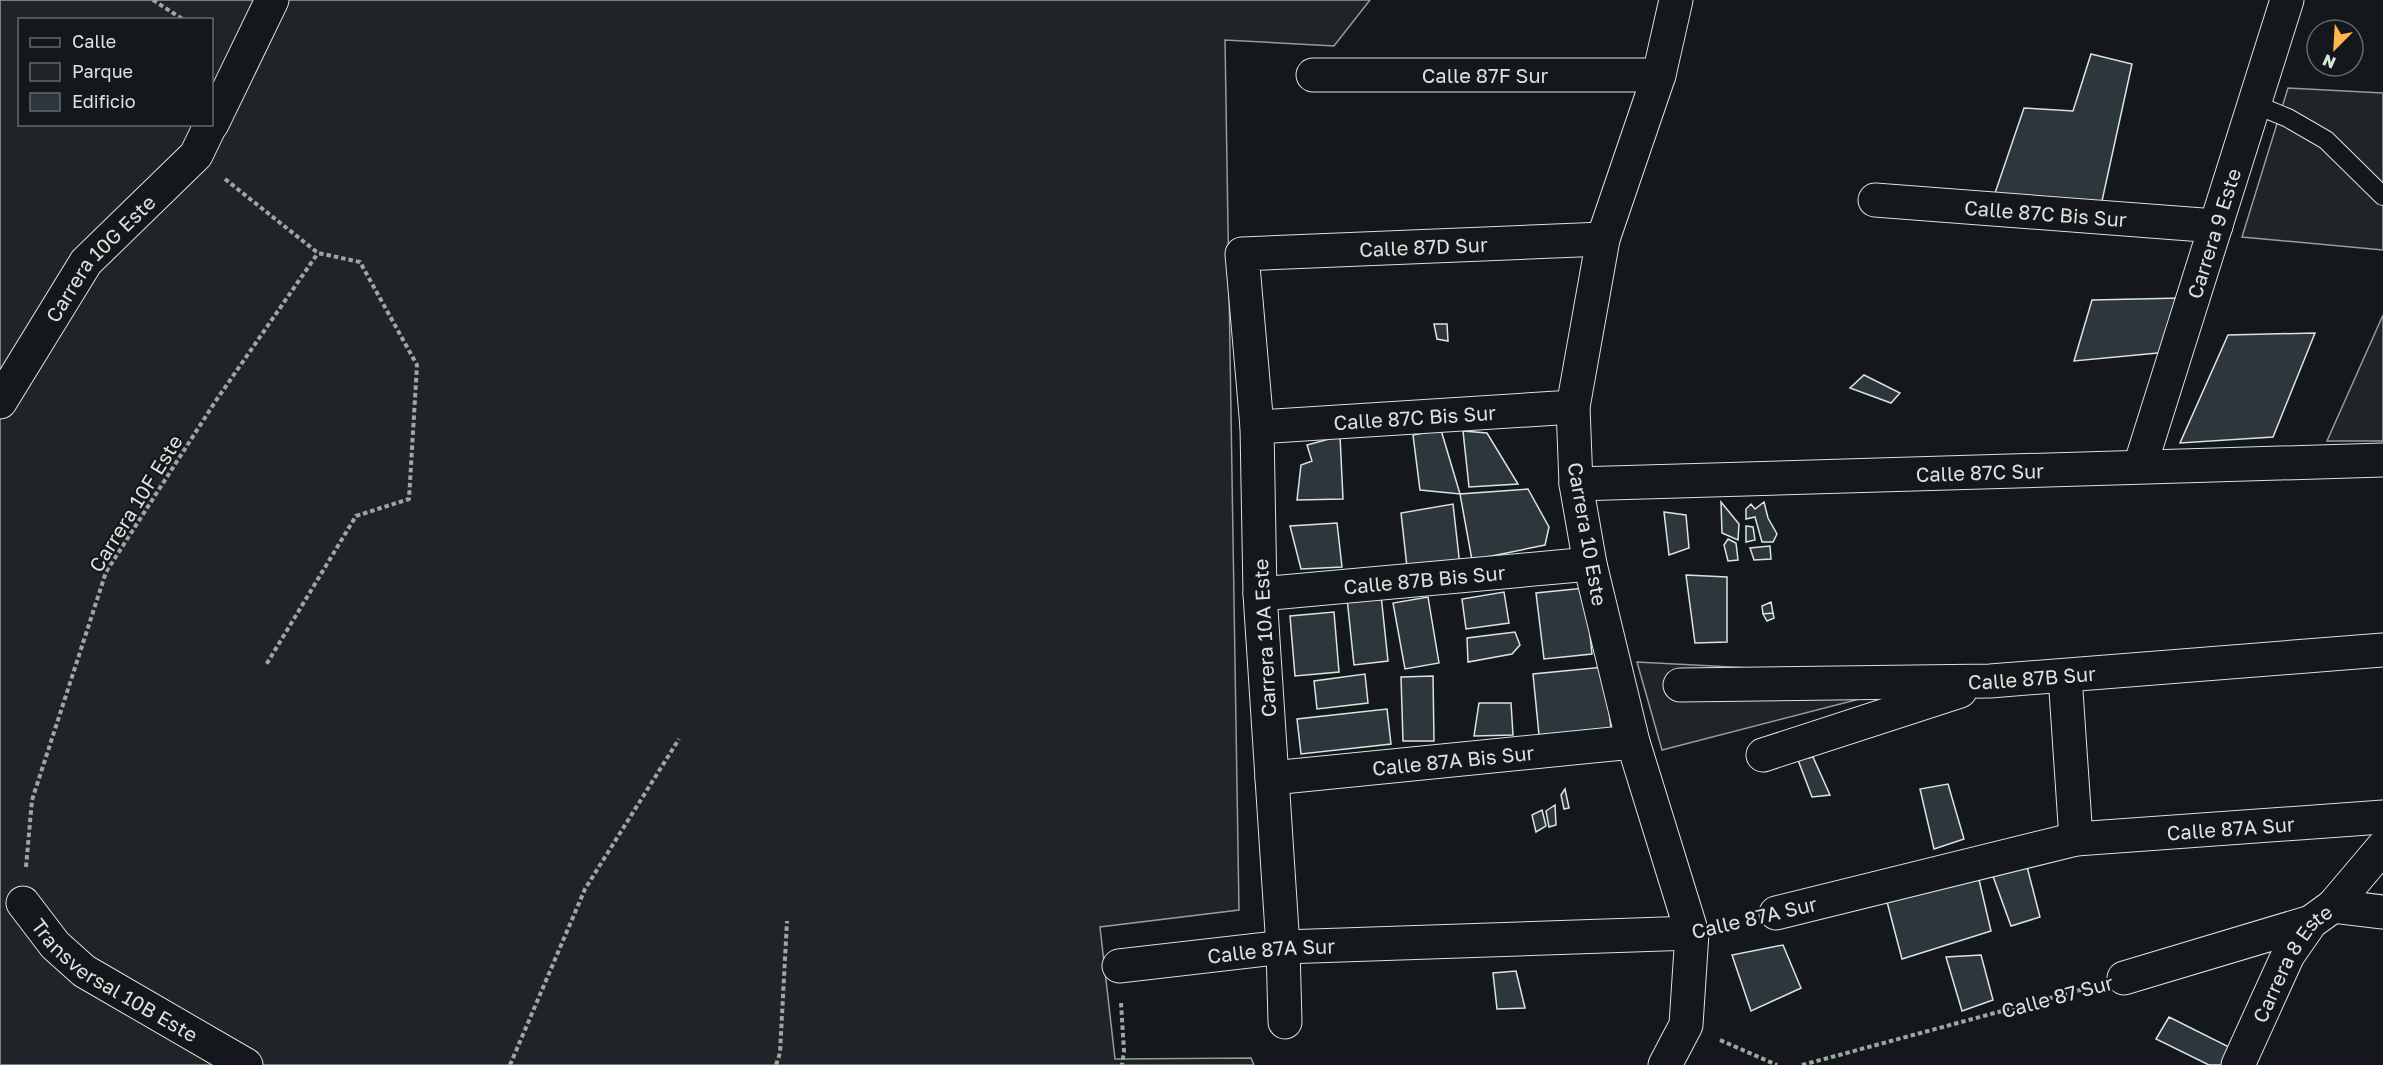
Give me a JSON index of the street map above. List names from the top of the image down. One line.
{"streets":{"street":["Calle 87F Sur","Calle 87C Bis Sur","Carrera 9 Este","Calle 87D Sur","Carrera 10G Este","Calle 87C Sur","Carrera 10 Este","Calle 87B Bis Sur","Carrera 10A Este","Calle 87B Sur","Calle 87A Bis Sur","Calle 87A Sur","Carrera 8 Este","Transversal 10B Este","Calle 87 Sur"],"path":["Carrera 10F Este"]},"crossings":[["Calle 87F Sur","Carrera 10 Este"],["Calle 87C Bis Sur","Carrera 9 Este"],["Calle 87C Bis Sur","Carrera 10 Este"],["Calle 87C Bis Sur","Carrera 10A Este"],["Carrera 9 Este","Calle 87C Sur"],["Calle 87D Sur","Carrera 10 Este"],["Calle 87D Sur","Carrera 10A Este"],["Calle 87C Sur","Carrera 10 Este"],["Carrera 10F Este","Transversal 10B Este"],["Carrera 10 Este","Calle 87B Bis Sur"],["Carrera 10 Este","Calle 87A Bis Sur"],["Carrera 10 Este","Calle 87A Sur"],["Calle 87B Bis Sur","Carrera 10A Este"],["Carrera 10A Este","Calle 87A Bis Sur"],["Carrera 10A Este","Calle 87A Sur"],["Carrera 8 Este","Calle 87 Sur"]],"legend":["Calle","Parque","Edificio"],"north":"bottom left"}
